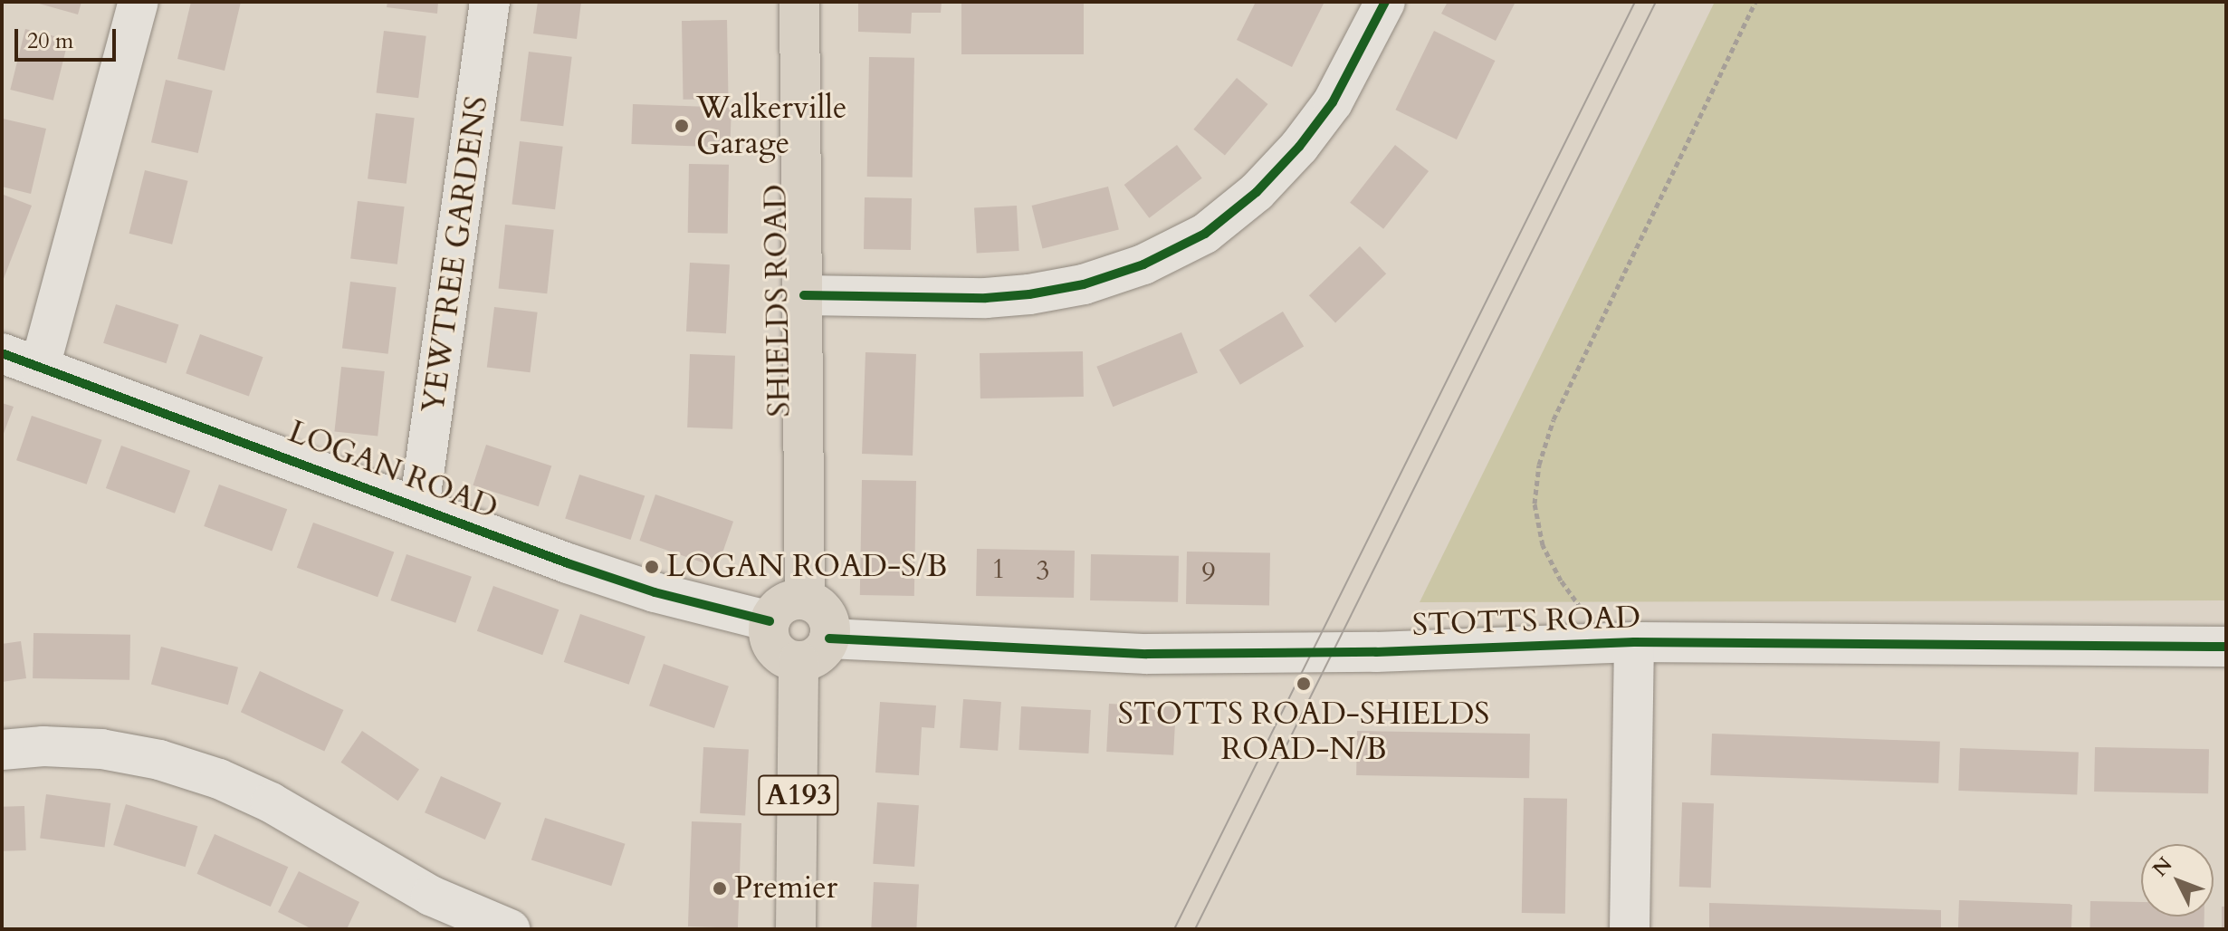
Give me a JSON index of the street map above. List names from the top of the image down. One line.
{"streets":{"main road":["SHIELDS ROAD","A193"],"street":["YEWTREE GARDENS","LOGAN ROAD","STOTTS ROAD"]},"crossings":[["YEWTREE GARDENS","LOGAN ROAD"],["SHIELDS ROAD","LOGAN ROAD"],["SHIELDS ROAD","STOTTS ROAD"],["SHIELDS ROAD","A193"],["LOGAN ROAD","STOTTS ROAD"],["LOGAN ROAD","A193"],["STOTTS ROAD","A193"]],"places":["Walkerville Garage","LOGAN ROAD-S/B","STOTTS ROAD-SHIELDS ROAD-N/B","Premier"],"house_numbers":["1","3","9"],"scale_bar":"20 m","north":"top left"}
